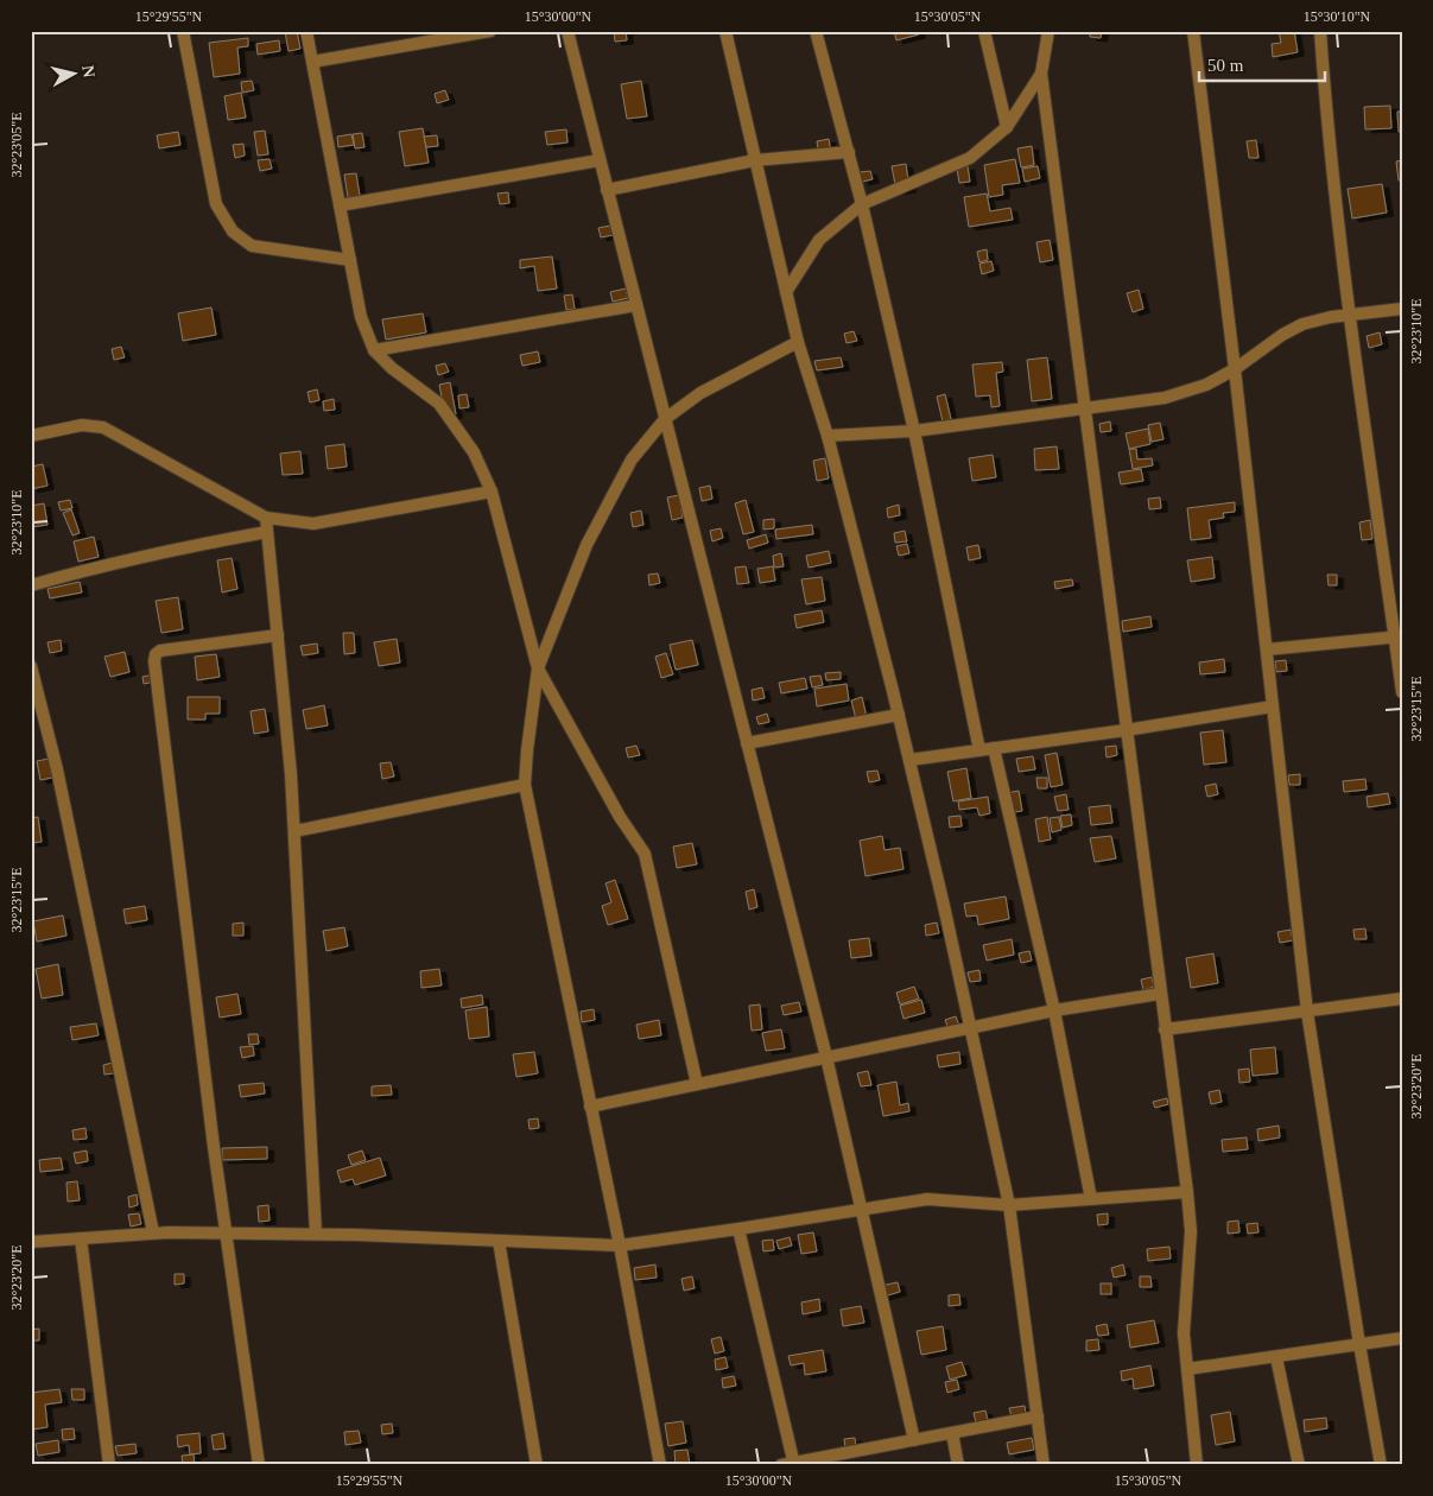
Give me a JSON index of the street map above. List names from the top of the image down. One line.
{"scale_bar":"50 m","north":"right","coordinates":["15°29'55\"N","15°30'00\"N","15°30'05\"N","15°30'10\"N","32°23'05\"E","32°23'10\"E","32°23'15\"E","32°23'20\"E"]}
